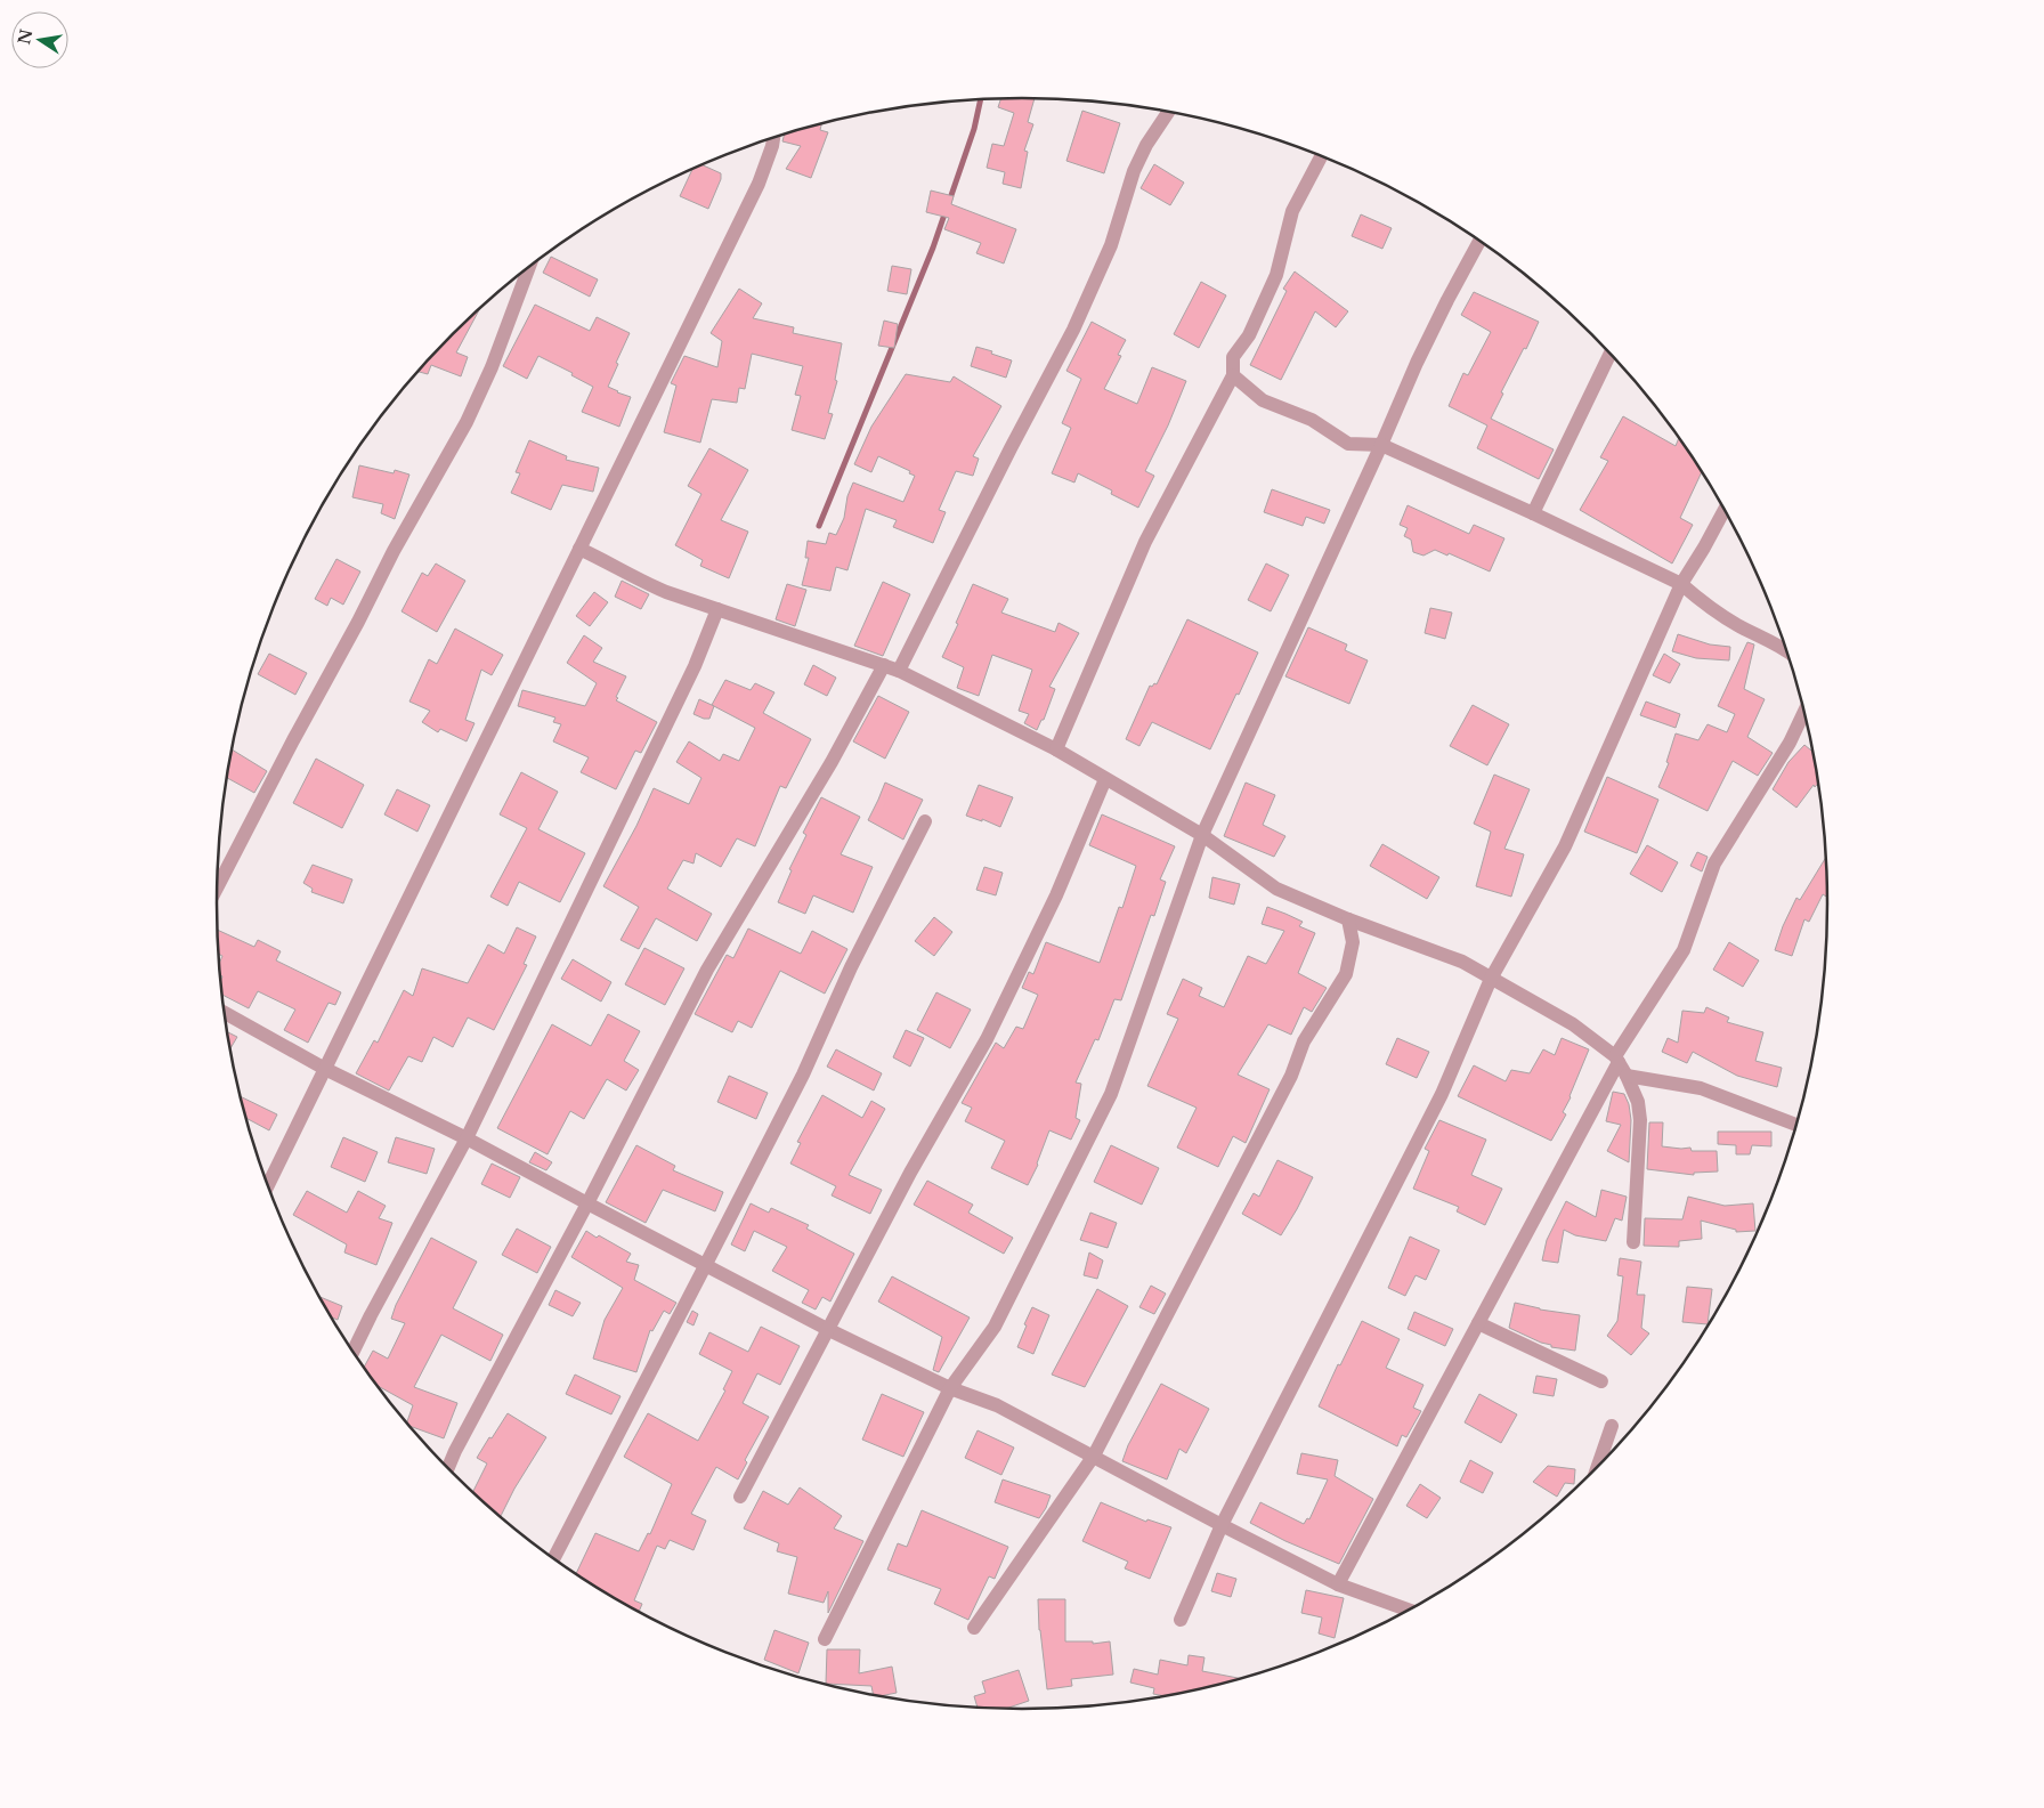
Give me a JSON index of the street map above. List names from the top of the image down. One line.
{"north":"left"}
